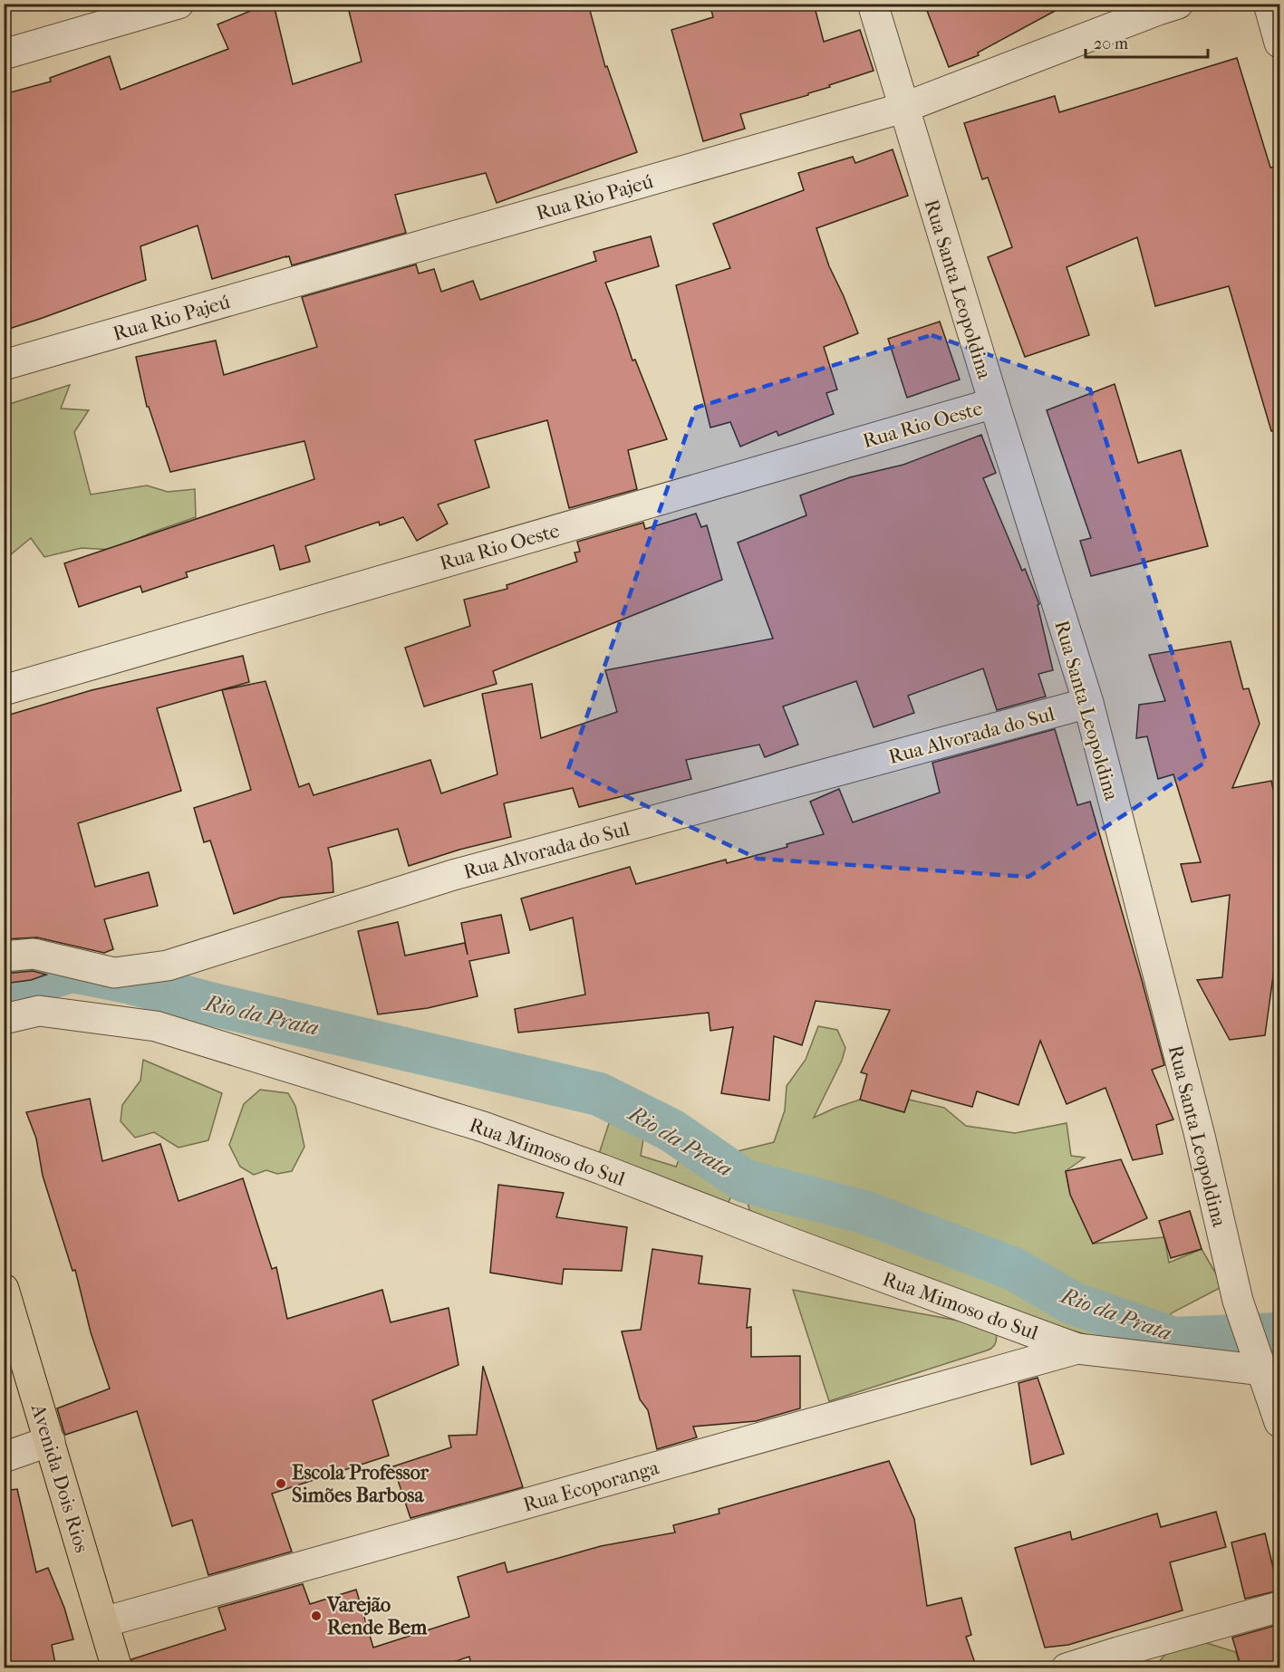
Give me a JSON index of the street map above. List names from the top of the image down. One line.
{"streets":{"main road":["Avenida Dois Rios"],"street":["Rua Rio Pajeú","Rua Santa Leopoldina","Rua Rio Oeste","Rua Alvorada do Sul","Rua Mimoso do Sul","Rua Ecoporanga"]},"crossings":[["Rua Rio Pajeú","Rua Santa Leopoldina"],["Rua Santa Leopoldina","Rua Rio Oeste"],["Rua Santa Leopoldina","Rua Alvorada do Sul"],["Rua Mimoso do Sul","Rua Ecoporanga"],["Avenida Dois Rios","Rua Ecoporanga"]],"water":["Rio da Prata"],"places":["Escola Professor Simões Barbosa","Varejão Rende Bem"],"scale_bar":"20 m"}
